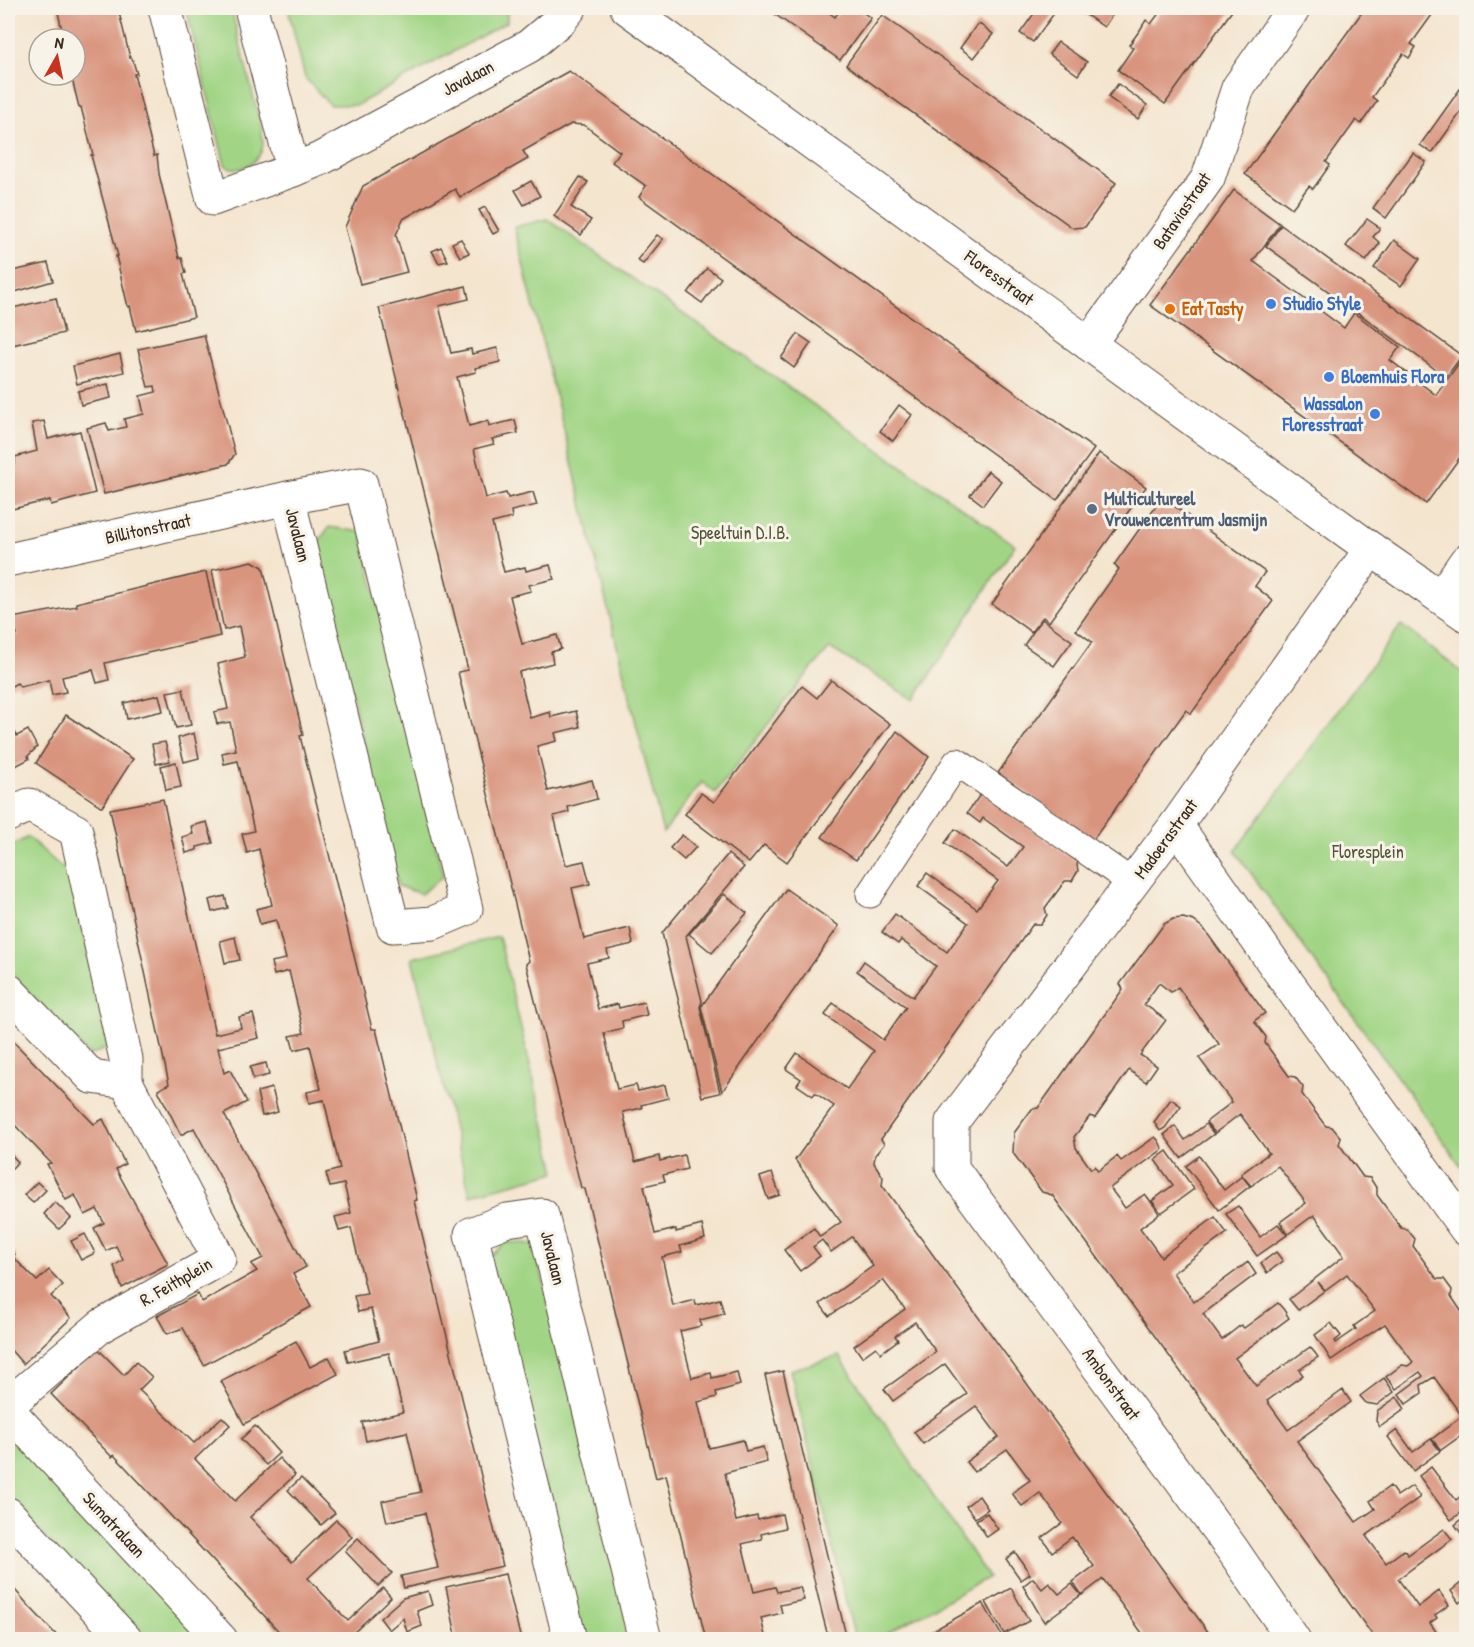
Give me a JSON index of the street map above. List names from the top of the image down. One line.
{"streets":{"street":["Javalaan","Bataviastraat","Floresstraat","Billitonstraat","Madoerastraat","R. Feithplein","Ambonstraat","Sumatralaan"]},"crossings":[["Javalaan","Billitonstraat"],["Bataviastraat","Floresstraat"],["Floresstraat","Madoerastraat"],["Madoerastraat","Ambonstraat"]],"parks":["Speeltuin D.I.B.","Floresplein"],"places":["Studio Style","Eat Tasty","Bloemhuis Flora","Wassalon Floresstraat","Multicultureel Vrouwencentrum Jasmijn"],"north":"top"}
